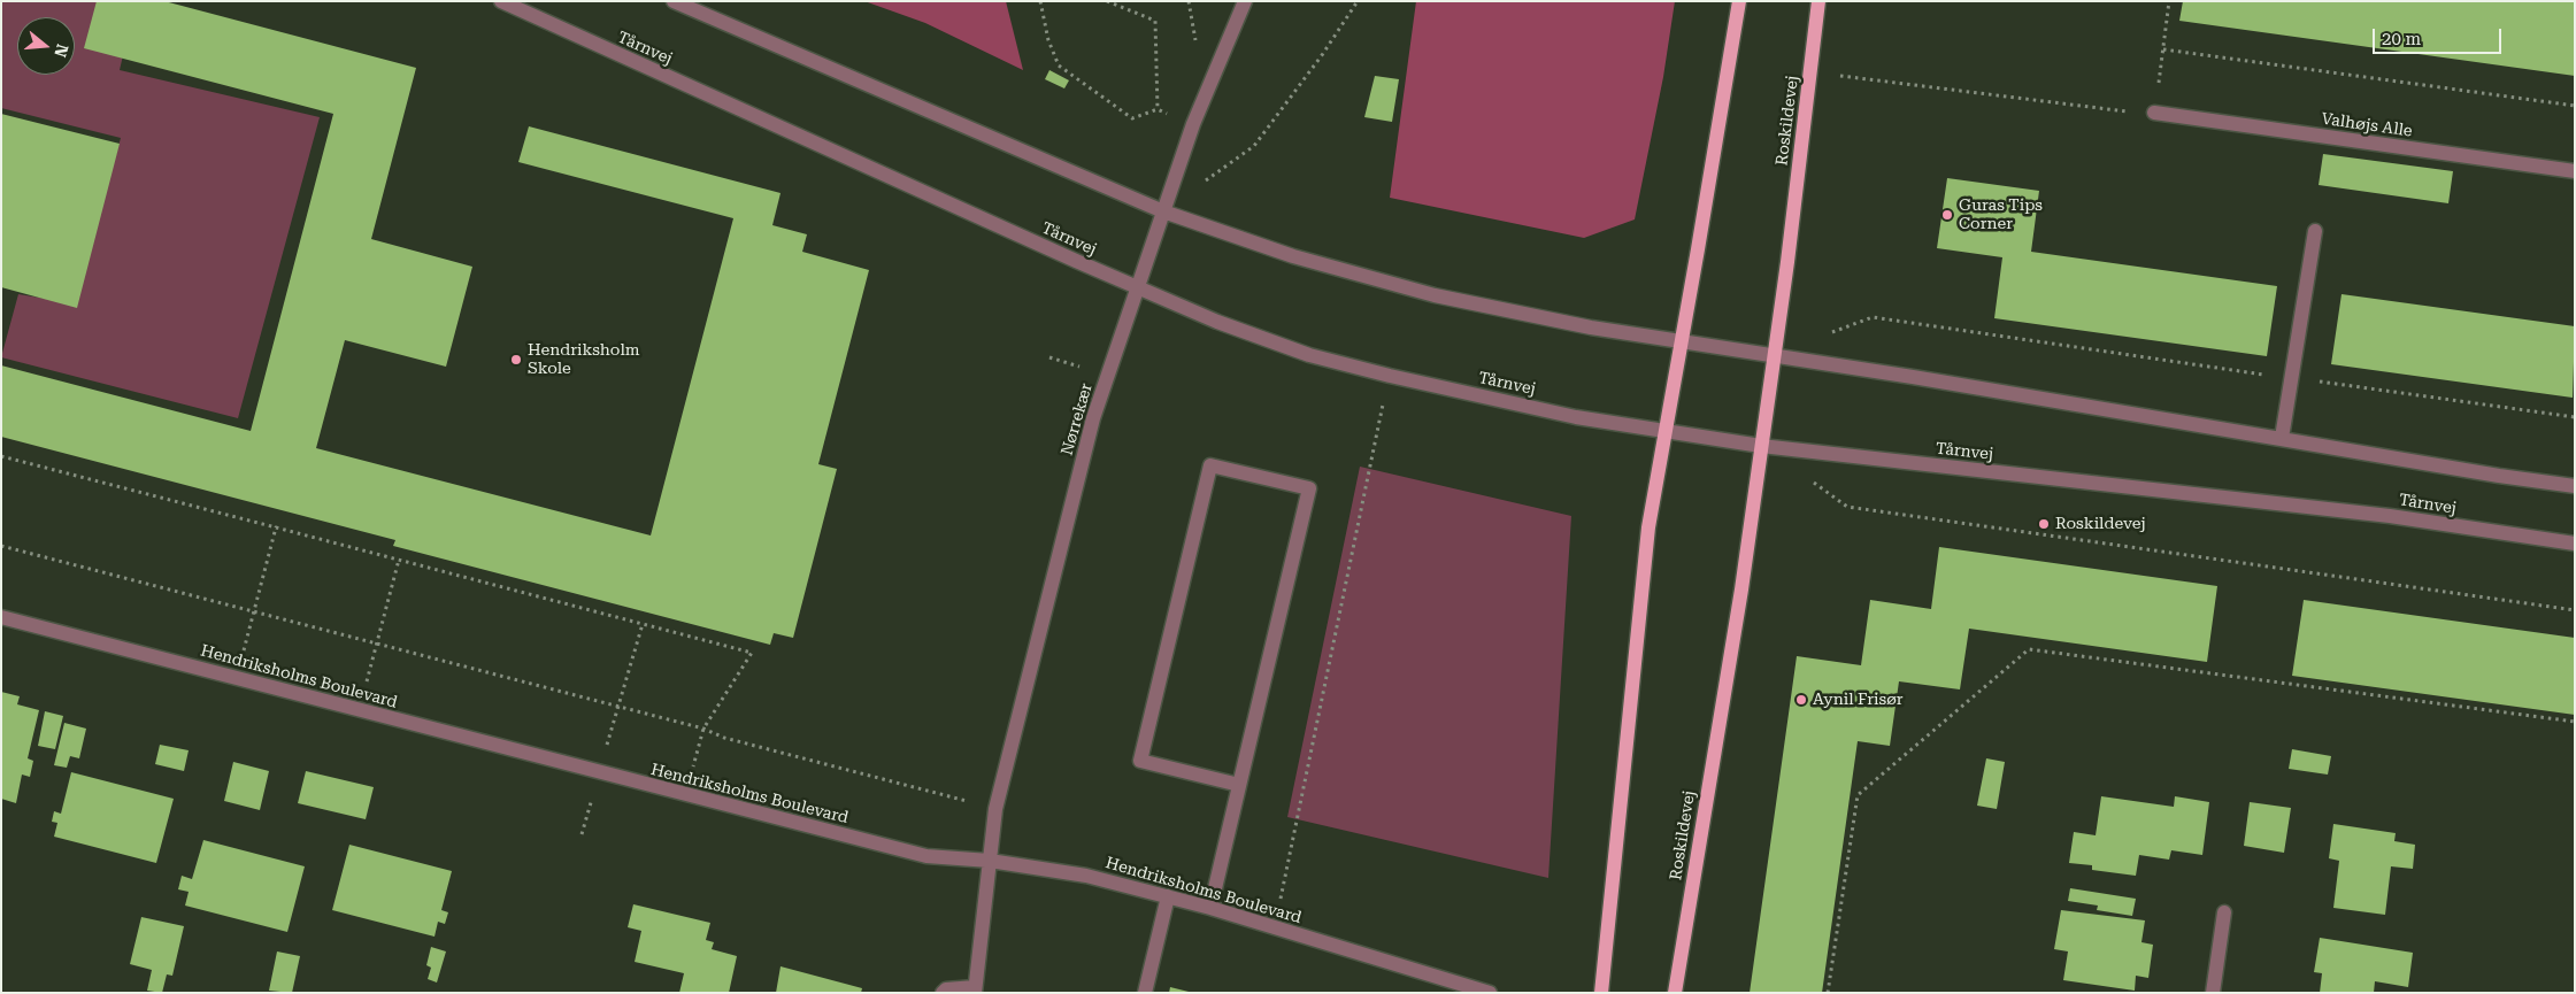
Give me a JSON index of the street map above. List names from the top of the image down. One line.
{"streets":{"main road":["Roskildevej"],"street":["Tårnvej","Valhøjs Alle","Nørrekær","Hendriksholms Boulevard"]},"crossings":[["Tårnvej","Roskildevej"],["Tårnvej","Nørrekær"],["Nørrekær","Hendriksholms Boulevard"]],"places":["Guras Tips Corner","Hendriksholm Skole","Roskildevej","Aynil Frisør"],"scale_bar":"20 m","north":"right"}
